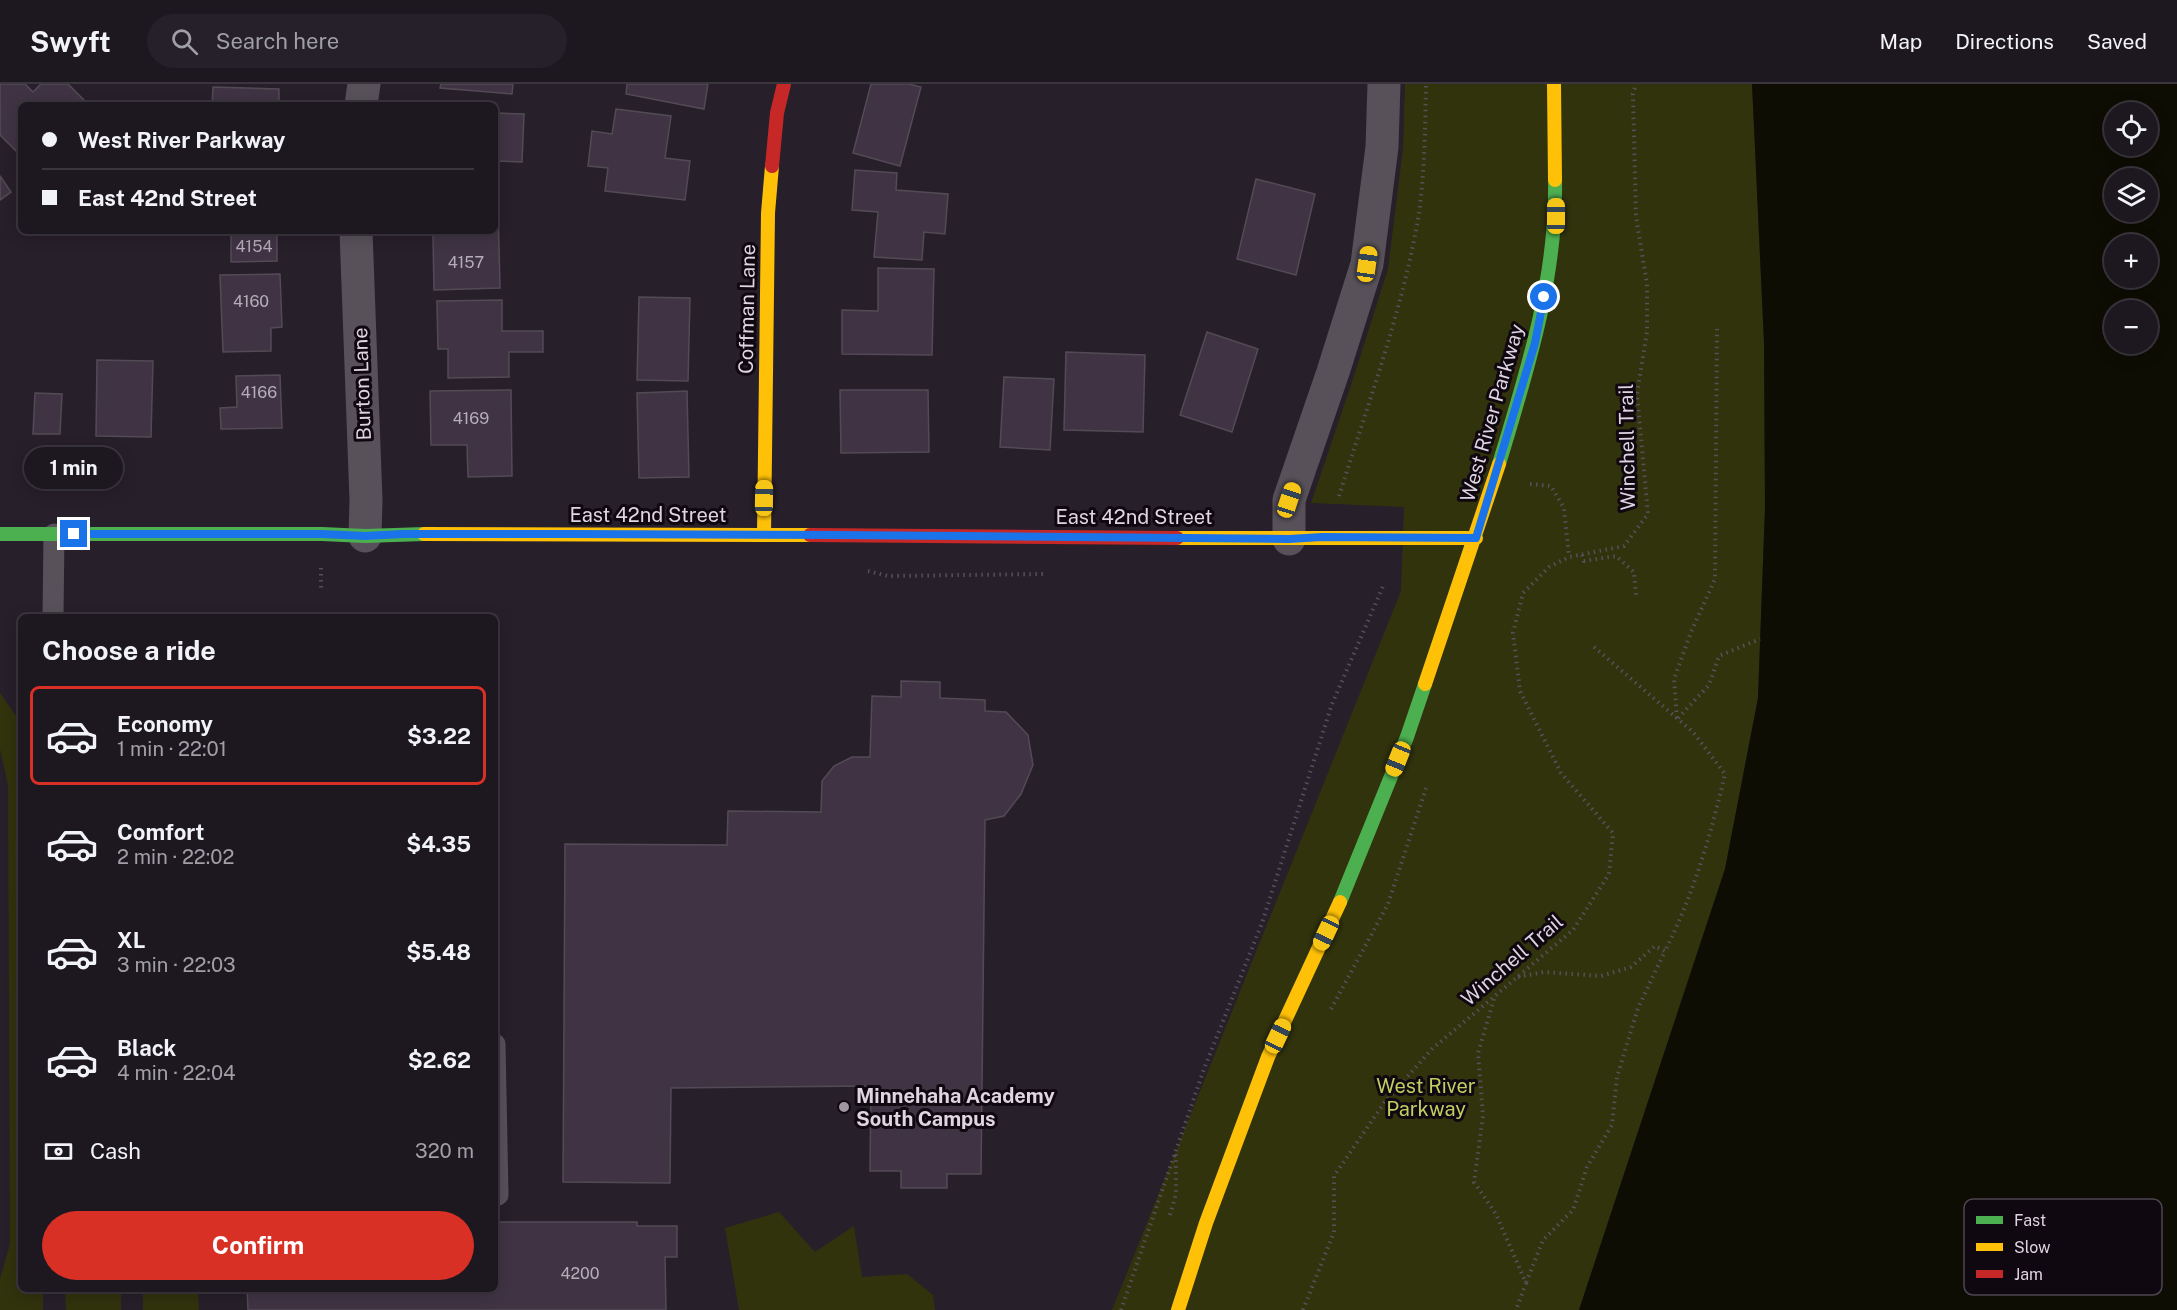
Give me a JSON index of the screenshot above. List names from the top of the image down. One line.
{"streets":{"street":["Coffman Lane","Burton Lane","West River Parkway","East 42nd Street"],"path":["Winchell Trail"]},"crossings":[["Coffman Lane","East 42nd Street"],["Burton Lane","East 42nd Street"],["West River Parkway","East 42nd Street"]],"parks":["West River Parkway"],"places":["Minnehaha Academy South Campus"],"house_numbers":["4154","4157","4160","4166","4169","4200"],"legend":["Fast","Slow","Jam"],"page":{"header":"Swyft","search":"Search here","nav":["Map","Directions","Saved"],"map_buttons":["+","−"],"banner":["West River Parkway","East 42nd Street"],"bubble":"1 min","heading":"Choose a ride","list":[{"name":"Economy","note":"1 min · 22:01","value":"$3.22"},{"name":"Comfort","note":"2 min · 22:02","value":"$4.35"},{"name":"XL","note":"3 min · 22:03","value":"$5.48"},{"name":"Black","note":"4 min · 22:04","value":"$2.62"}],"pay":["Cash","320 m"],"buttons":"Confirm"}}
